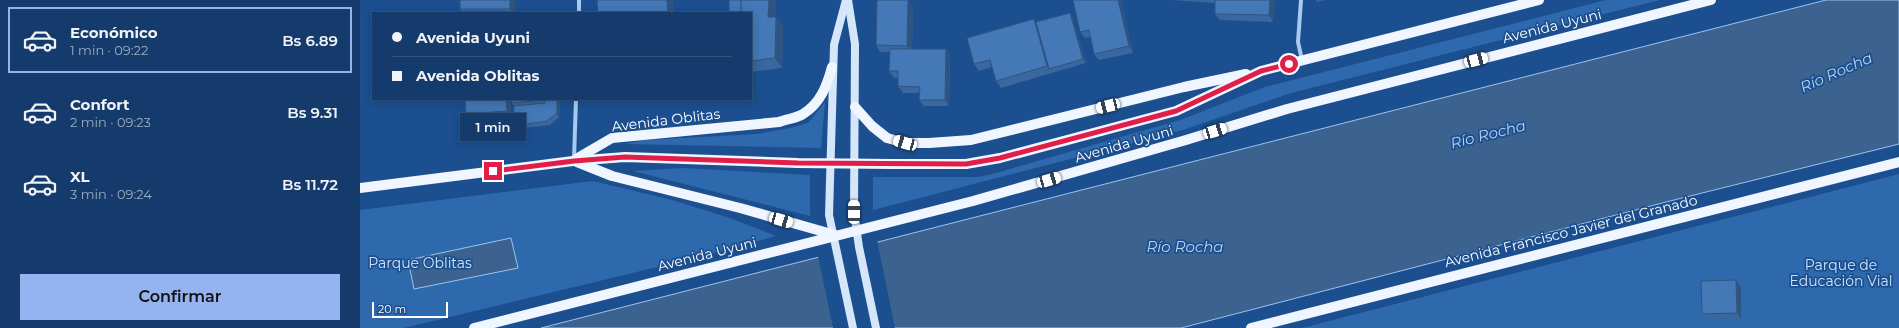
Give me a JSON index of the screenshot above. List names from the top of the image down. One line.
{"streets":{"main road":["Avenida Uyuni","Avenida Oblitas","Avenida Francisco Javier del Granado"]},"crossings":[["Avenida Uyuni","Avenida Oblitas"]],"water":["Río Rocha"],"parks":["Parque Oblitas","Parque de Educación Vial"],"scale_bar":"20 m","page":{"list":[{"name":"Económico","note":"1 min · 09:22","value":"Bs 6.89"},{"name":"Confort","note":"2 min · 09:23","value":"Bs 9.31"},{"name":"XL","note":"3 min · 09:24","value":"Bs 11.72"}],"banner":["Avenida Uyuni","Avenida Oblitas"],"bubble":"1 min","buttons":"Confirmar","scale":"20 m"}}
